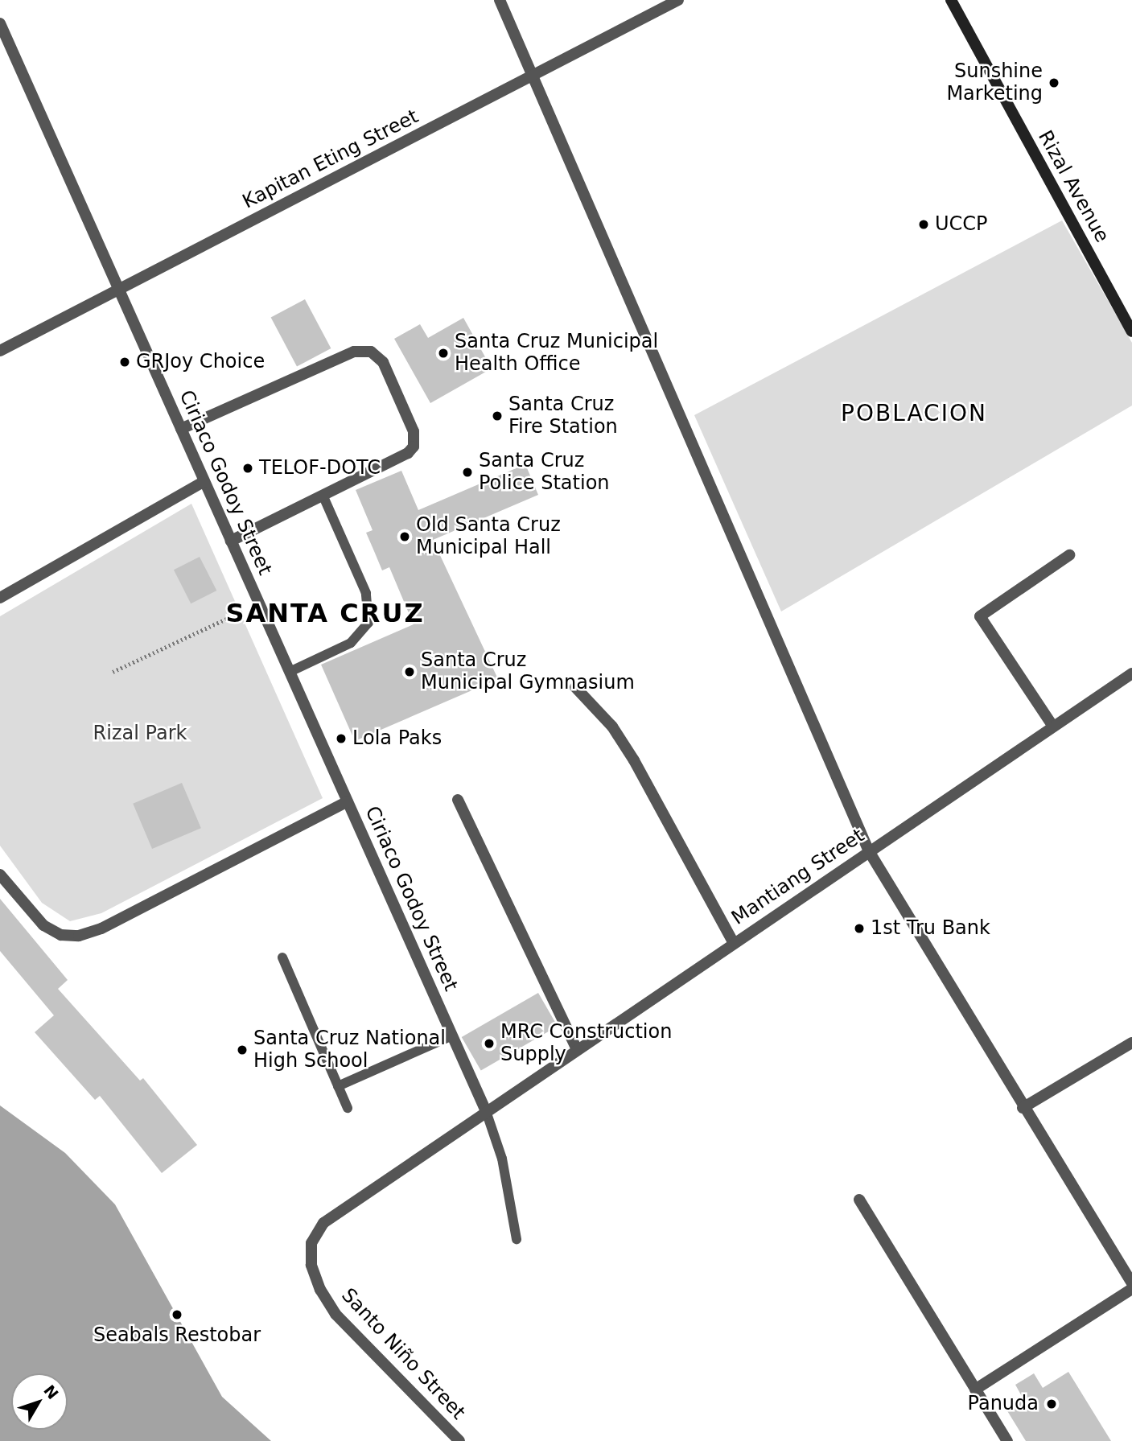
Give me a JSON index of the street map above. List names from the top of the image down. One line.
{"streets":{"street":["Kapitan Eting Street","Rizal Avenue","Ciriaco Godoy Street","Mantiang Street","Santo Niño Street"]},"crossings":[["Kapitan Eting Street","Ciriaco Godoy Street"],["Ciriaco Godoy Street","Mantiang Street"],["Ciriaco Godoy Street","Santo Niño Street"],["Mantiang Street","Santo Niño Street"]],"districts":["POBLACION","SANTA CRUZ"],"parks":["Rizal Park"],"places":["Sunshine Marketing","UCCP","Santa Cruz Municipal Health Office","GRJoy Choice","Santa Cruz Fire Station","TELOF-DOTC","Santa Cruz Police Station","Old Santa Cruz Municipal Hall","Santa Cruz Municipal Gymnasium","Lola Paks","1st Tru Bank","MRC Construction Supply","Santa Cruz National High School","Seabals Restobar","Panuda"],"north":"top right"}
